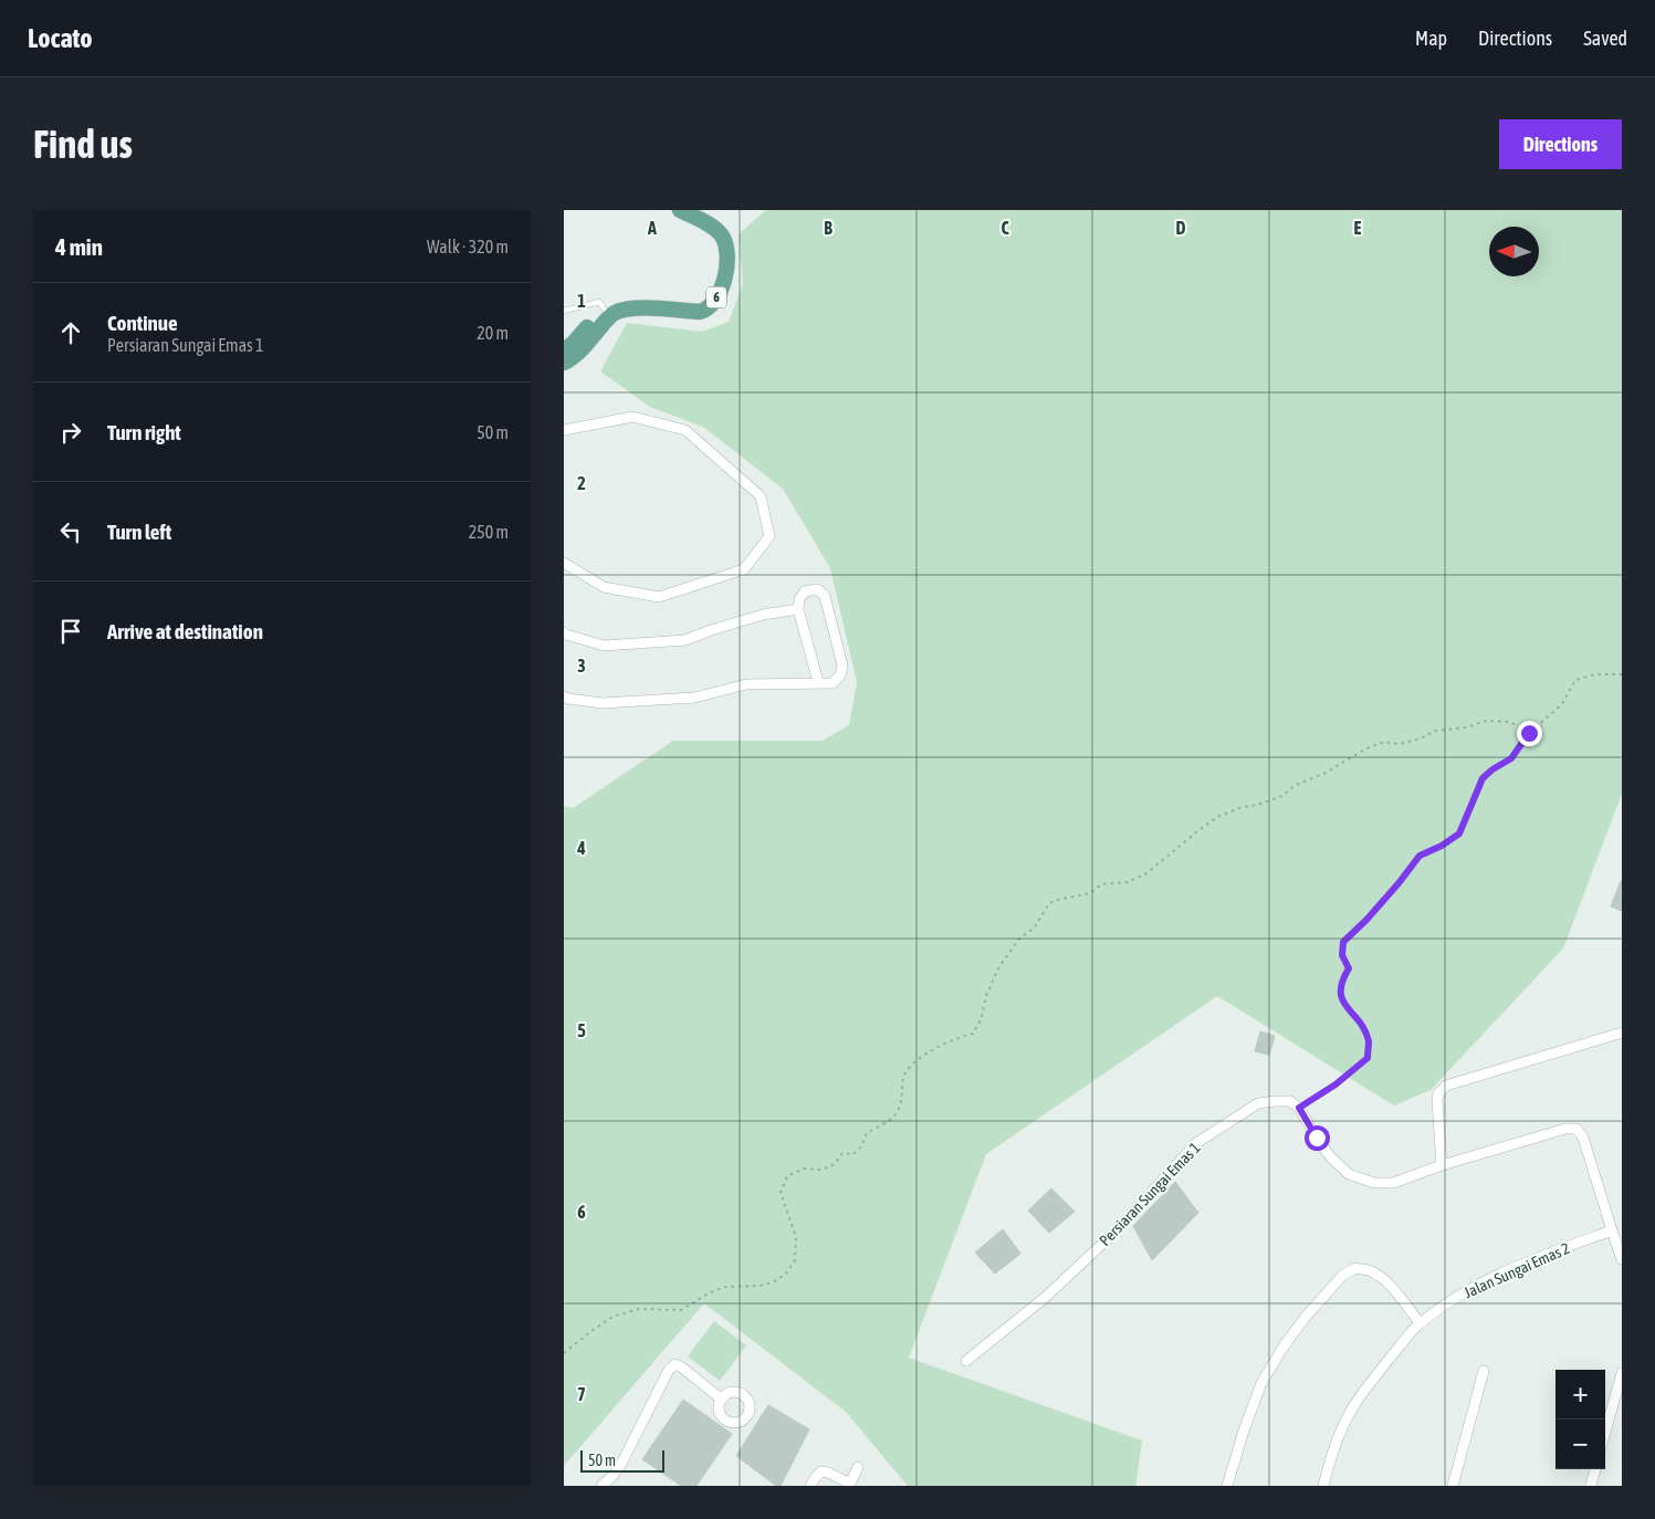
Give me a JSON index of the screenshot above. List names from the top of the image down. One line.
{"streets":{"main road":["6"],"street":["Persiaran Sungai Emas 1","Jalan Sungai Emas 2"]},"scale_bar":"50 m","north":"left","page":{"header":"Locato","nav":["Map","Directions","Saved"],"buttons":"Directions","title":"Find us","heading":["4 min","Walk · 320 m"],"list":[["Continue","Persiaran Sungai Emas 1","20 m"],["Turn right","50 m"],["Turn left","250 m"],"Arrive at destination"],"map_buttons":["+","−"],"scale":"50 m"},"grid":{"columns":["A","B","C","D","E"],"rows":["1","2","3","4","5","6","7"]}}
